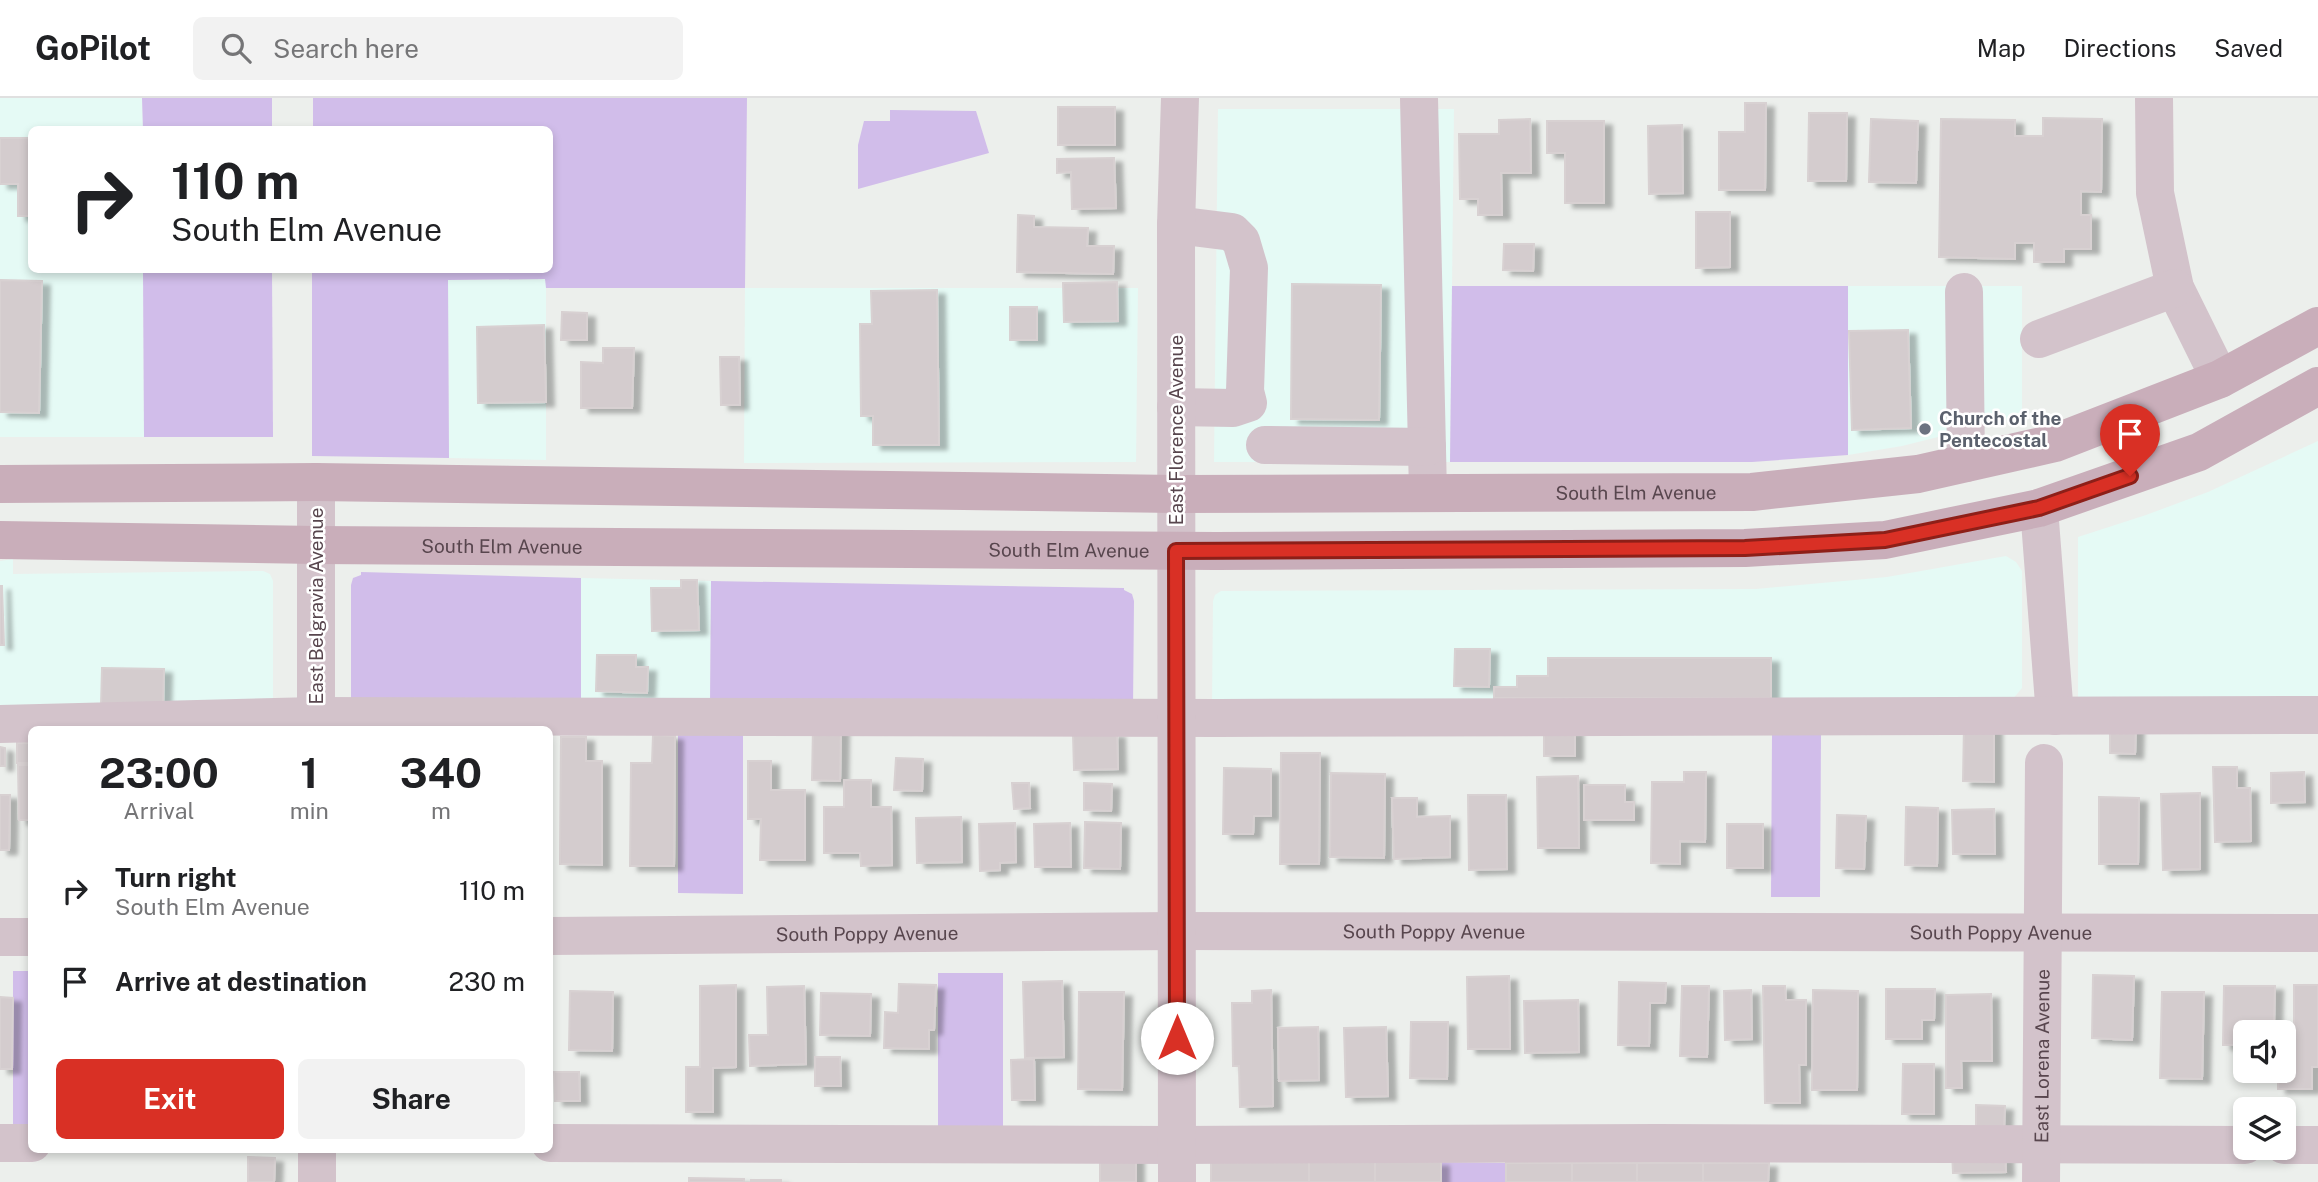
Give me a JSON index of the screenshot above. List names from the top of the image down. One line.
{"streets":{"main road":["South Elm Avenue"],"street":["East Florence Avenue","East Belgravia Avenue","South Poppy Avenue","East Lorena Avenue"]},"crossings":[["East Florence Avenue","South Elm Avenue"],["East Florence Avenue","South Poppy Avenue"],["South Elm Avenue","East Belgravia Avenue"],["South Poppy Avenue","East Lorena Avenue"]],"places":["Church of the Pentecostal"],"page":{"header":"GoPilot","search":"Search here","nav":["Map","Directions","Saved"],"turn":["110 m","South Elm Avenue"],"eta":["23:00","Arrival","1","min","340","m"],"list":[{"name":"Turn right","note":"South Elm Avenue","value":"110 m"},{"name":"Arrive at destination","value":"230 m"}],"buttons":["Exit","Share"]}}
